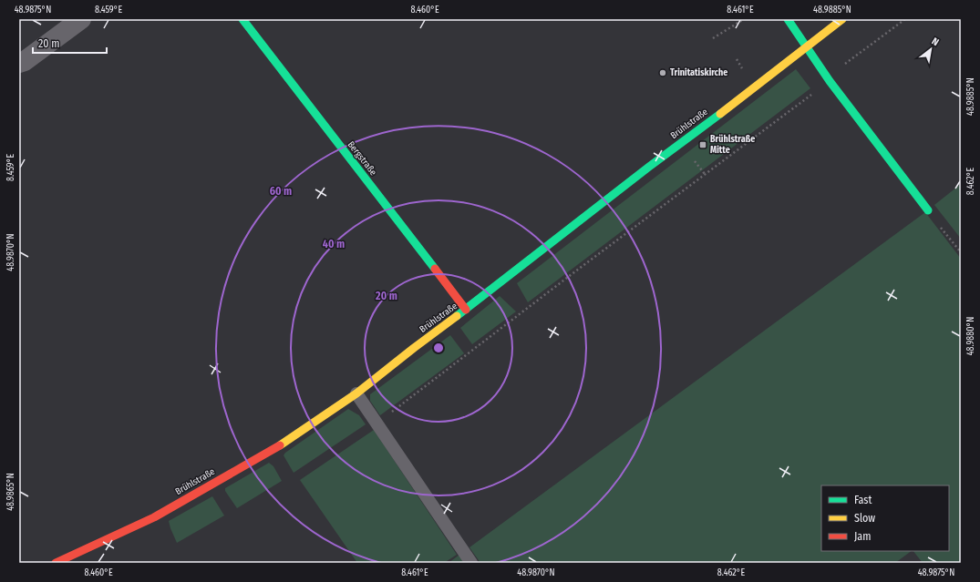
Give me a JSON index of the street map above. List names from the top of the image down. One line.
{"streets":{"street":["Brühlstraße","Bergstraße"]},"crossings":[["Brühlstraße","Bergstraße"]],"places":{"other":["Trinitatiskirche"],"transit":["Brühlstraße Mitte"]},"legend":["Fast","Slow","Jam"],"scale_bar":"20 m","north":"top right","coordinates":["48.9875°N","8.459°E","8.460°E","8.461°E","48.9885°N","8.462°E","48.9870°N","48.9880°N","48.9865°N"],"rings":["60 m","40 m","20 m"]}
